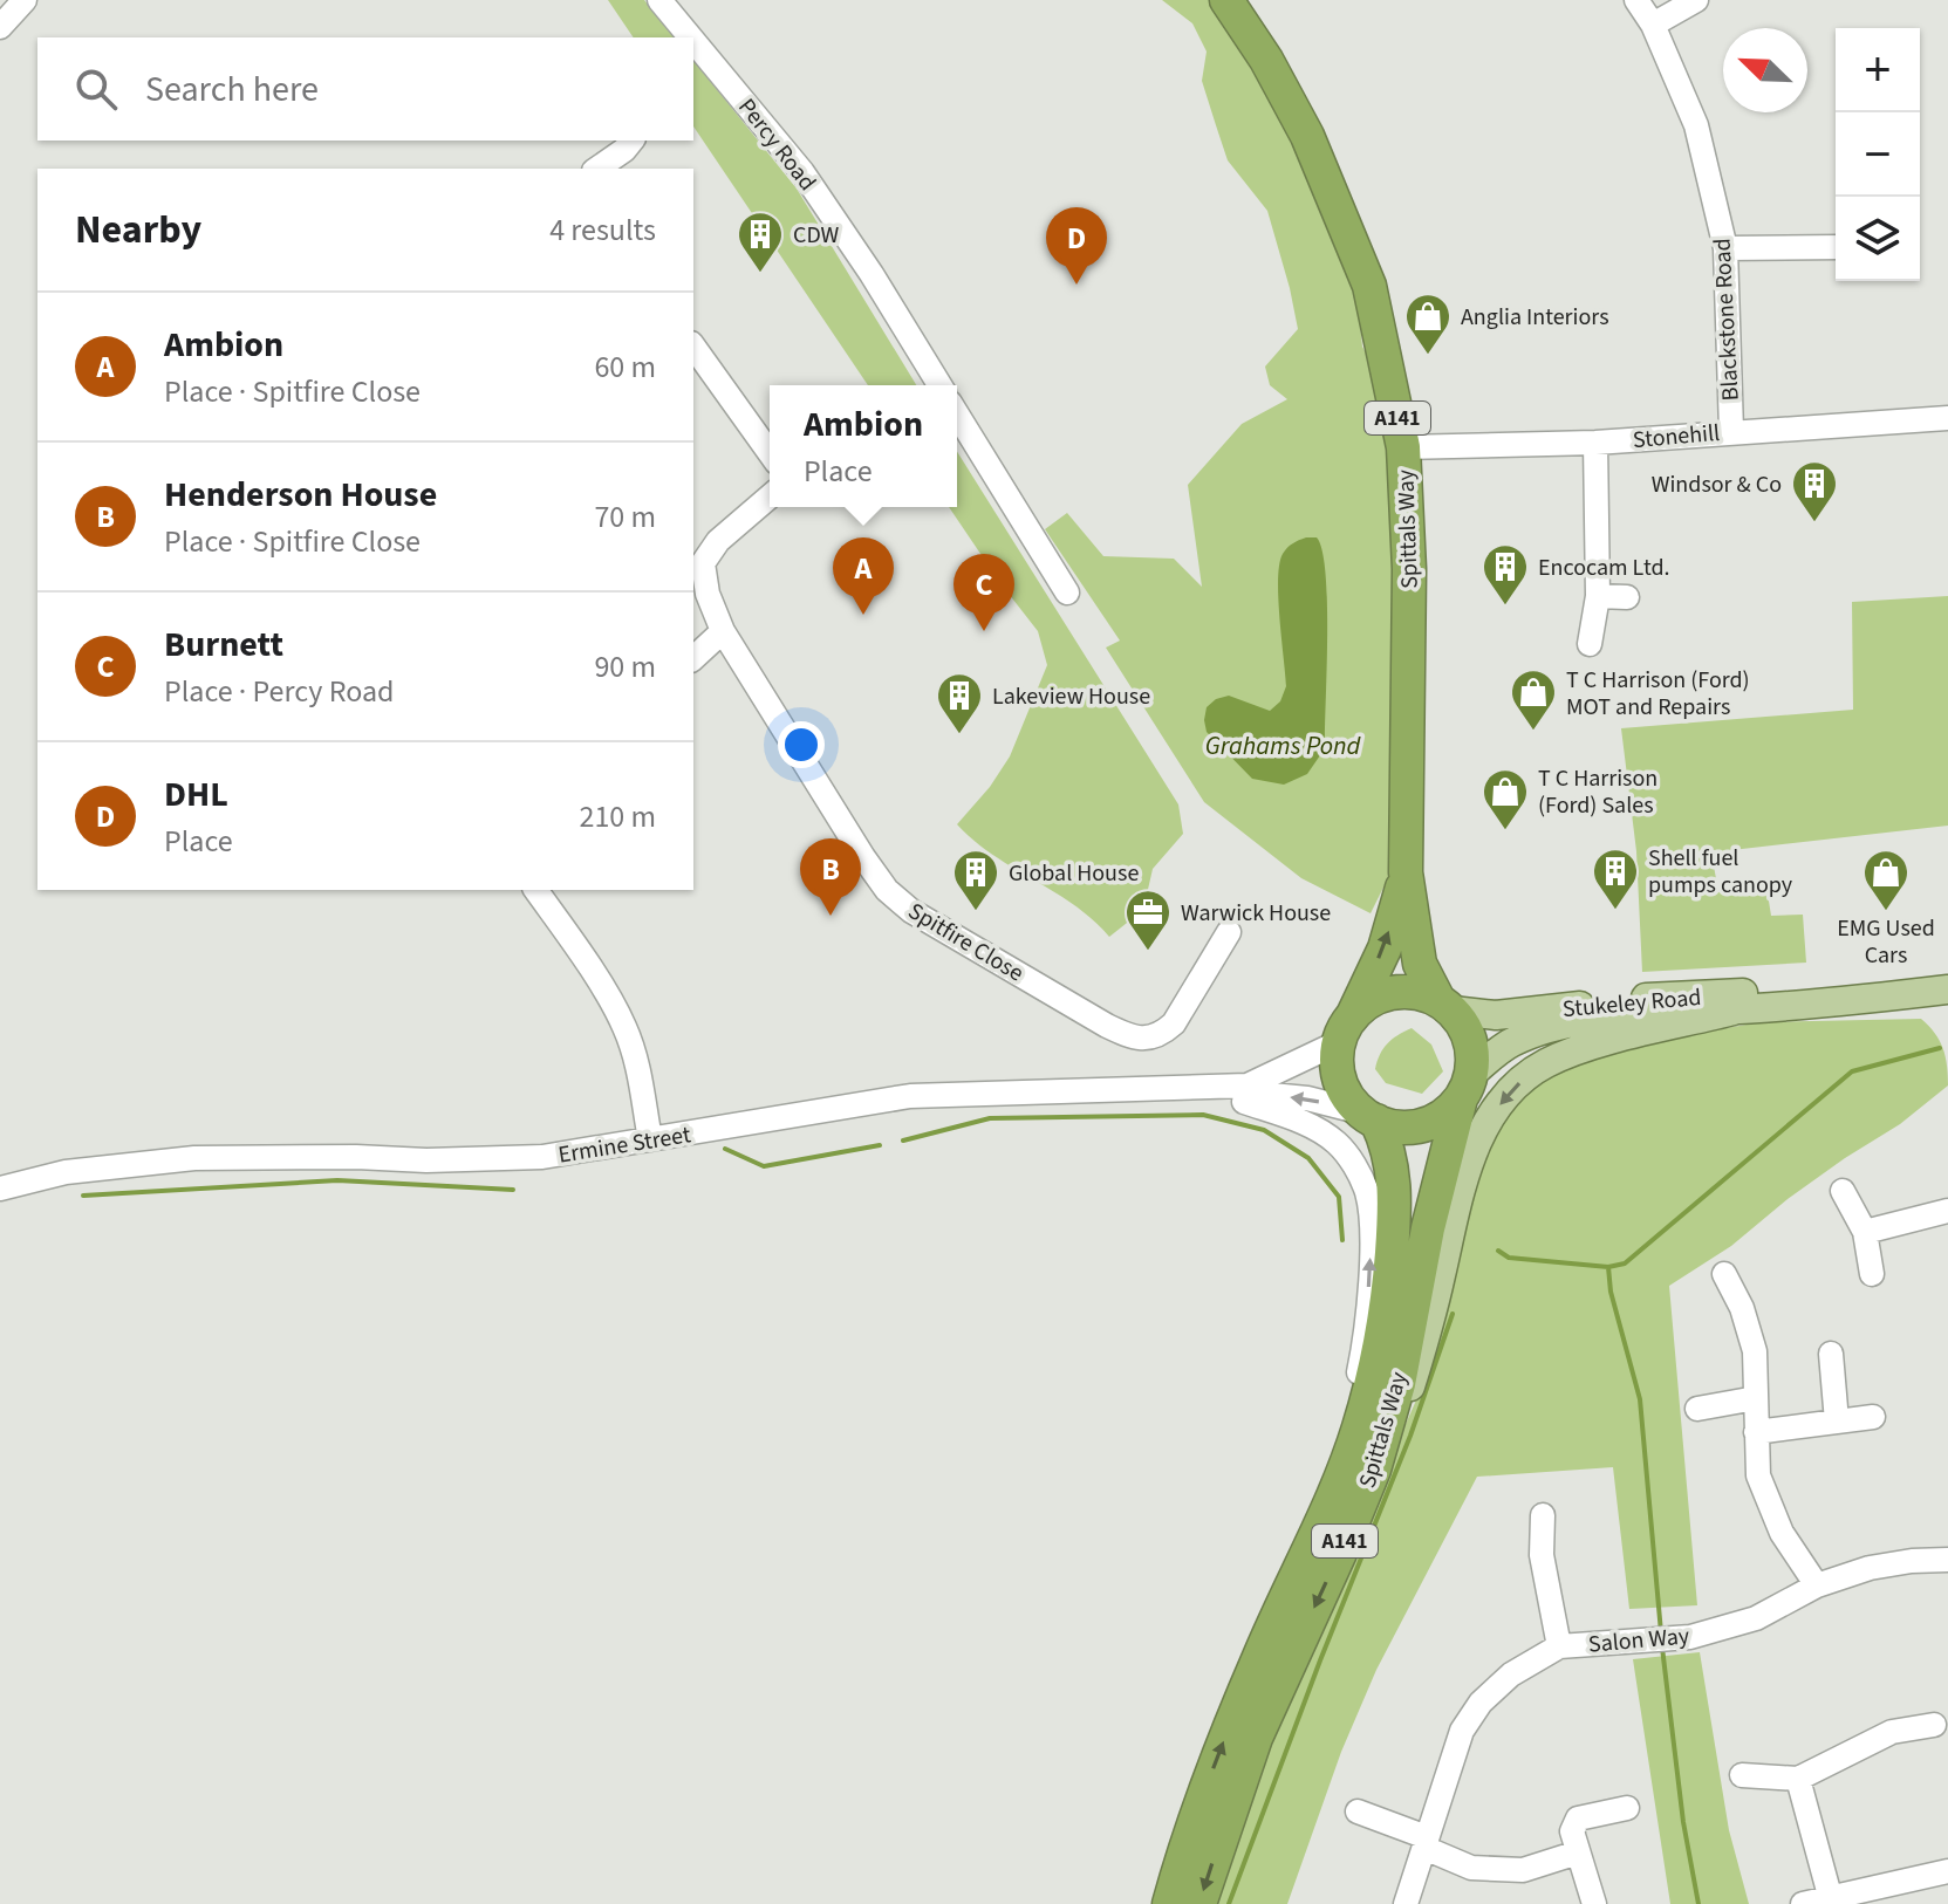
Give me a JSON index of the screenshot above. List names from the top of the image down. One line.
{"streets":{"highway":["A141","Spittals Way"],"main road":["Stukeley Road"],"street":["Percy Road","Blackstone Road","Stonehill","Spitfire Close","Ermine Street","Salon Way"]},"crossings":[["Blackstone Road","Stonehill"],["Stonehill","Spittals Way"],["Spittals Way","Stukeley Road"],["Spittals Way","Ermine Street"],["Stukeley Road","Ermine Street"]],"water":["Grahams Pond"],"places":{"building":["CDW","Windsor & Co","Encocam Ltd.","Lakeview House","Shell fuel pumps canopy","Global House"],"shop":["Anglia Interiors","T C Harrison (Ford) MOT and Repairs","T C Harrison (Ford) Sales","EMG Used Cars"],"office":["Warwick House"]},"north":"top left","page":{"map_buttons":["+","−"],"search":"Search here","heading":["Nearby","4 results"],"pins":["D","A","C","B"],"list":[{"mark":"A","name":"Ambion","note":"Place · Spitfire Close","value":"60 m"},{"mark":"B","name":"Henderson House","note":"Place · Spitfire Close","value":"70 m"},{"mark":"C","name":"Burnett","note":"Place · Percy Road","value":"90 m"},{"mark":"D","name":"DHL","note":"Place","value":"210 m"}],"popup":["Ambion","Place"]}}
